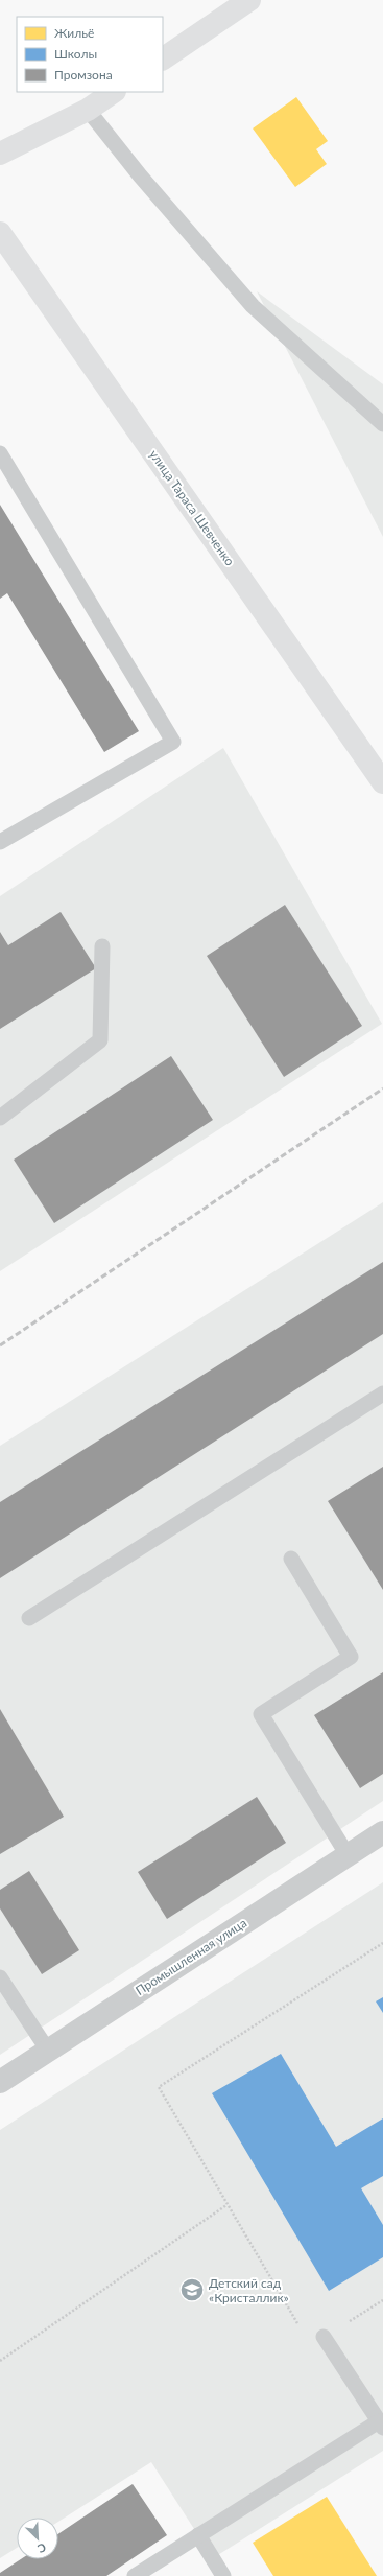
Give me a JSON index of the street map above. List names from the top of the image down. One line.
{"streets":{"street":["улица Тараса Шевченко","Промышленная улица"]},"places":{"school or university":["Детский сад «Кристаллик»"]},"legend":["Жильё","Школы","Промзона"],"north":"bottom right"}
